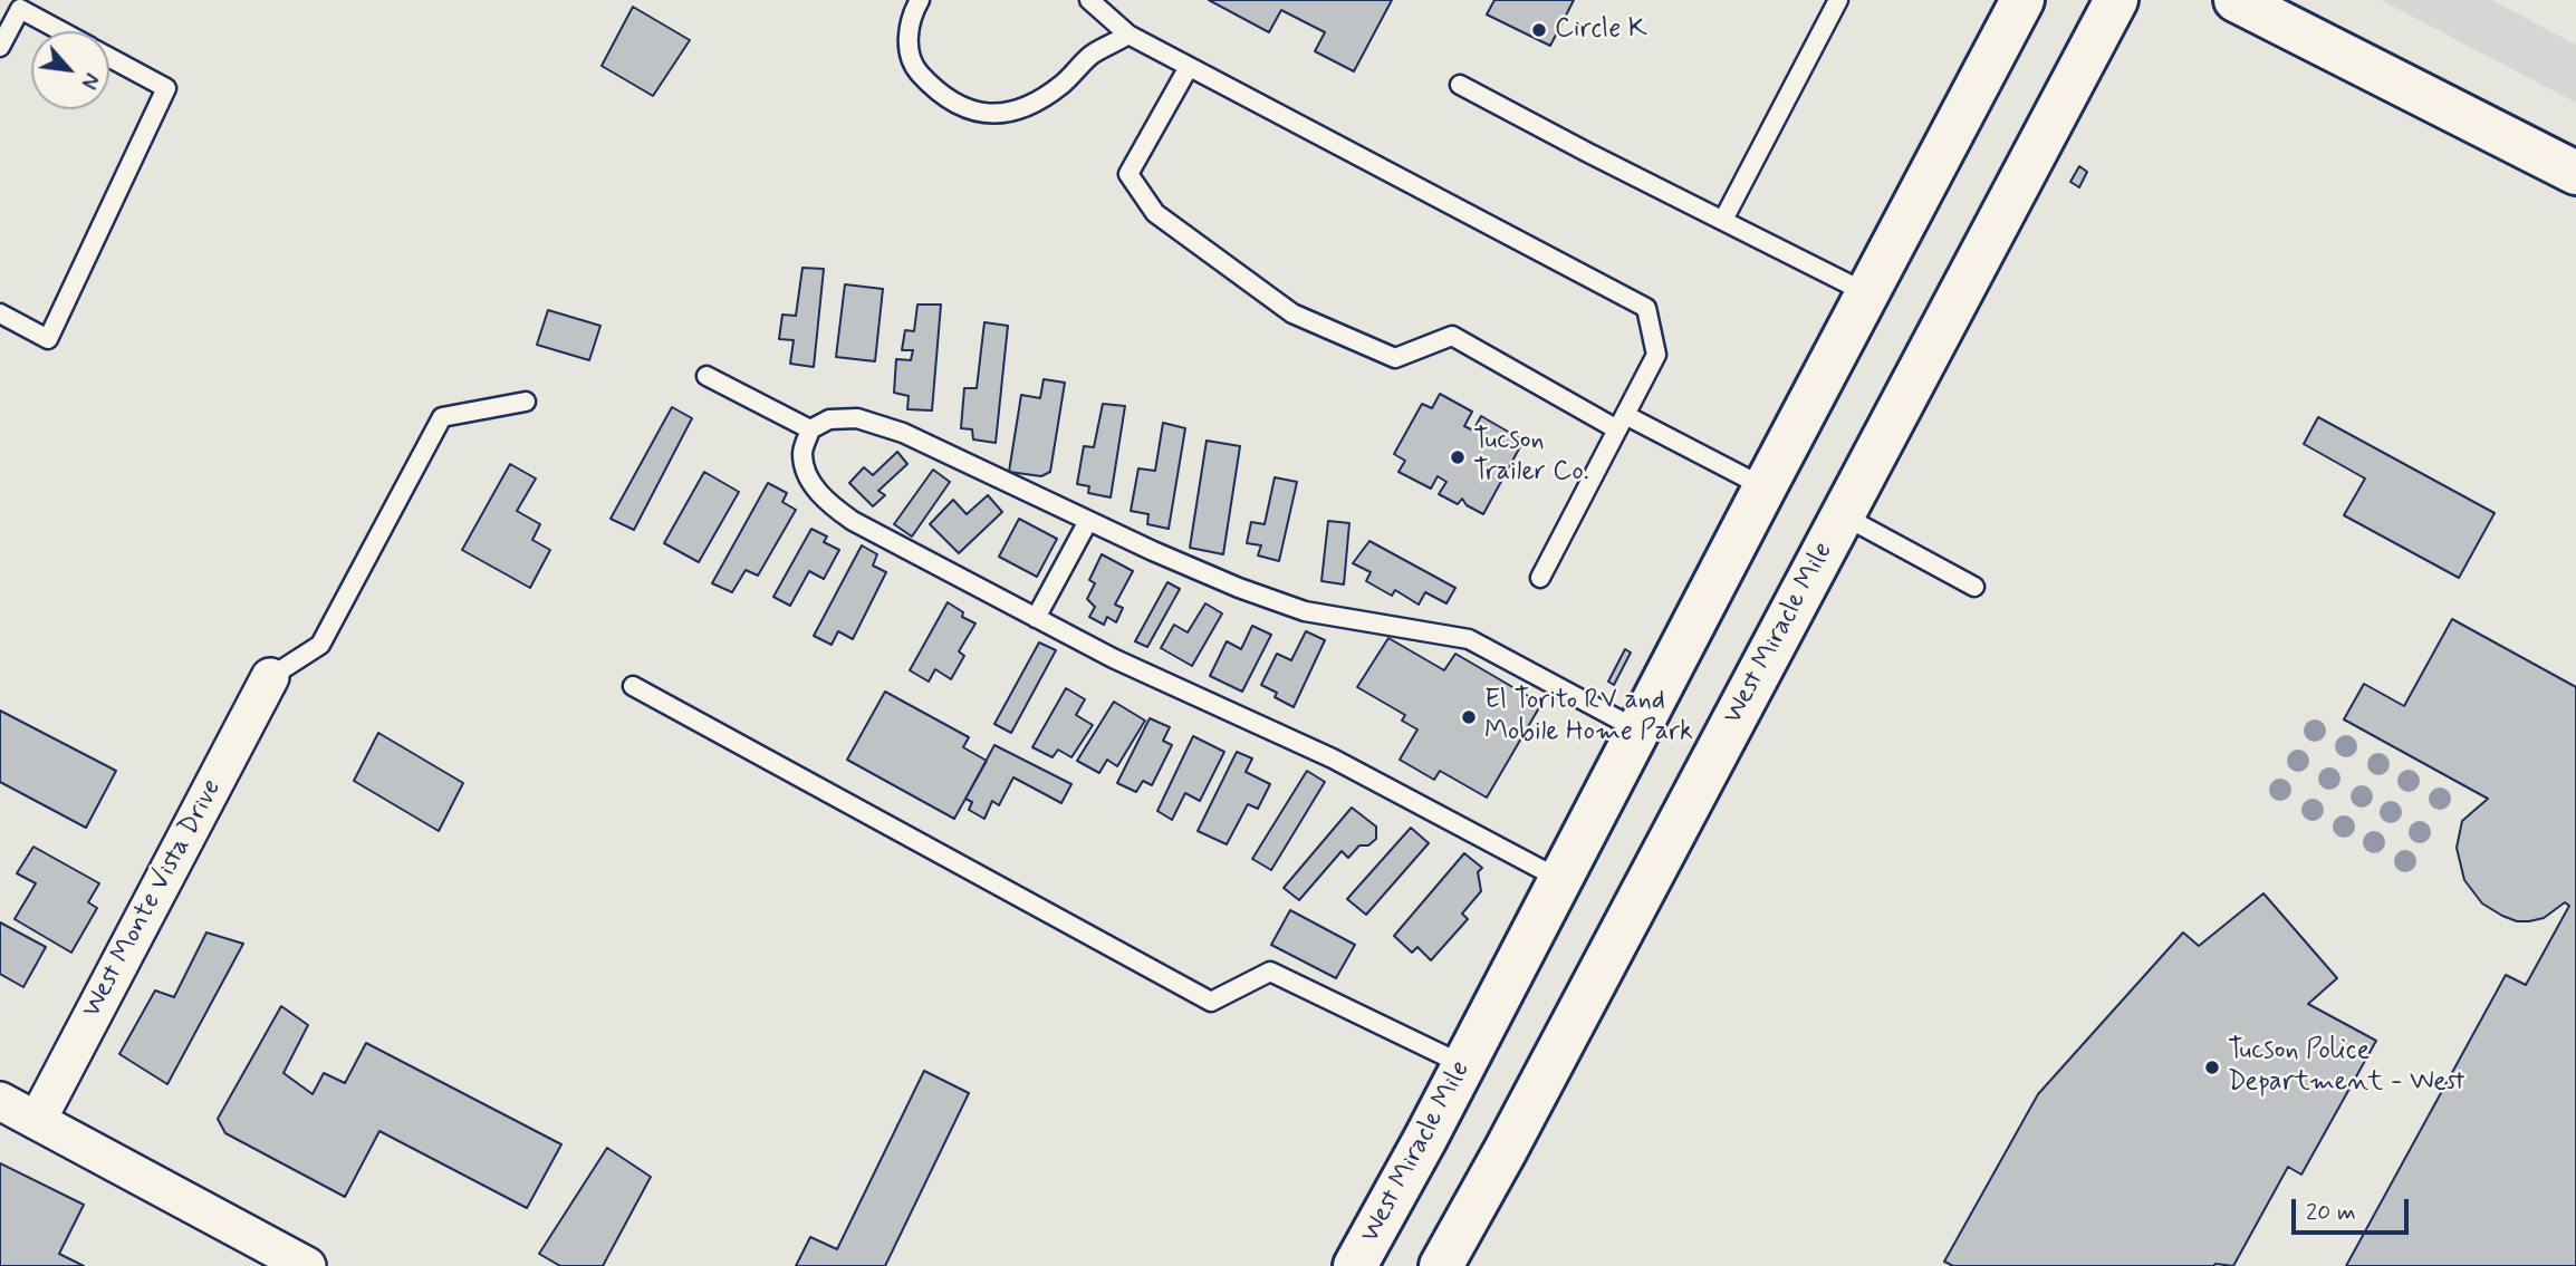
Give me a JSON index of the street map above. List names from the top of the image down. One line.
{"streets":{"main road":["West Miracle Mile"],"street":["West Monte Vista Drive"]},"places":["Circle K","Tucson Trailer Co.","El Torito RV and Mobile Home Park","Tucson Police Department - West"],"scale_bar":"20 m","north":"bottom right"}
